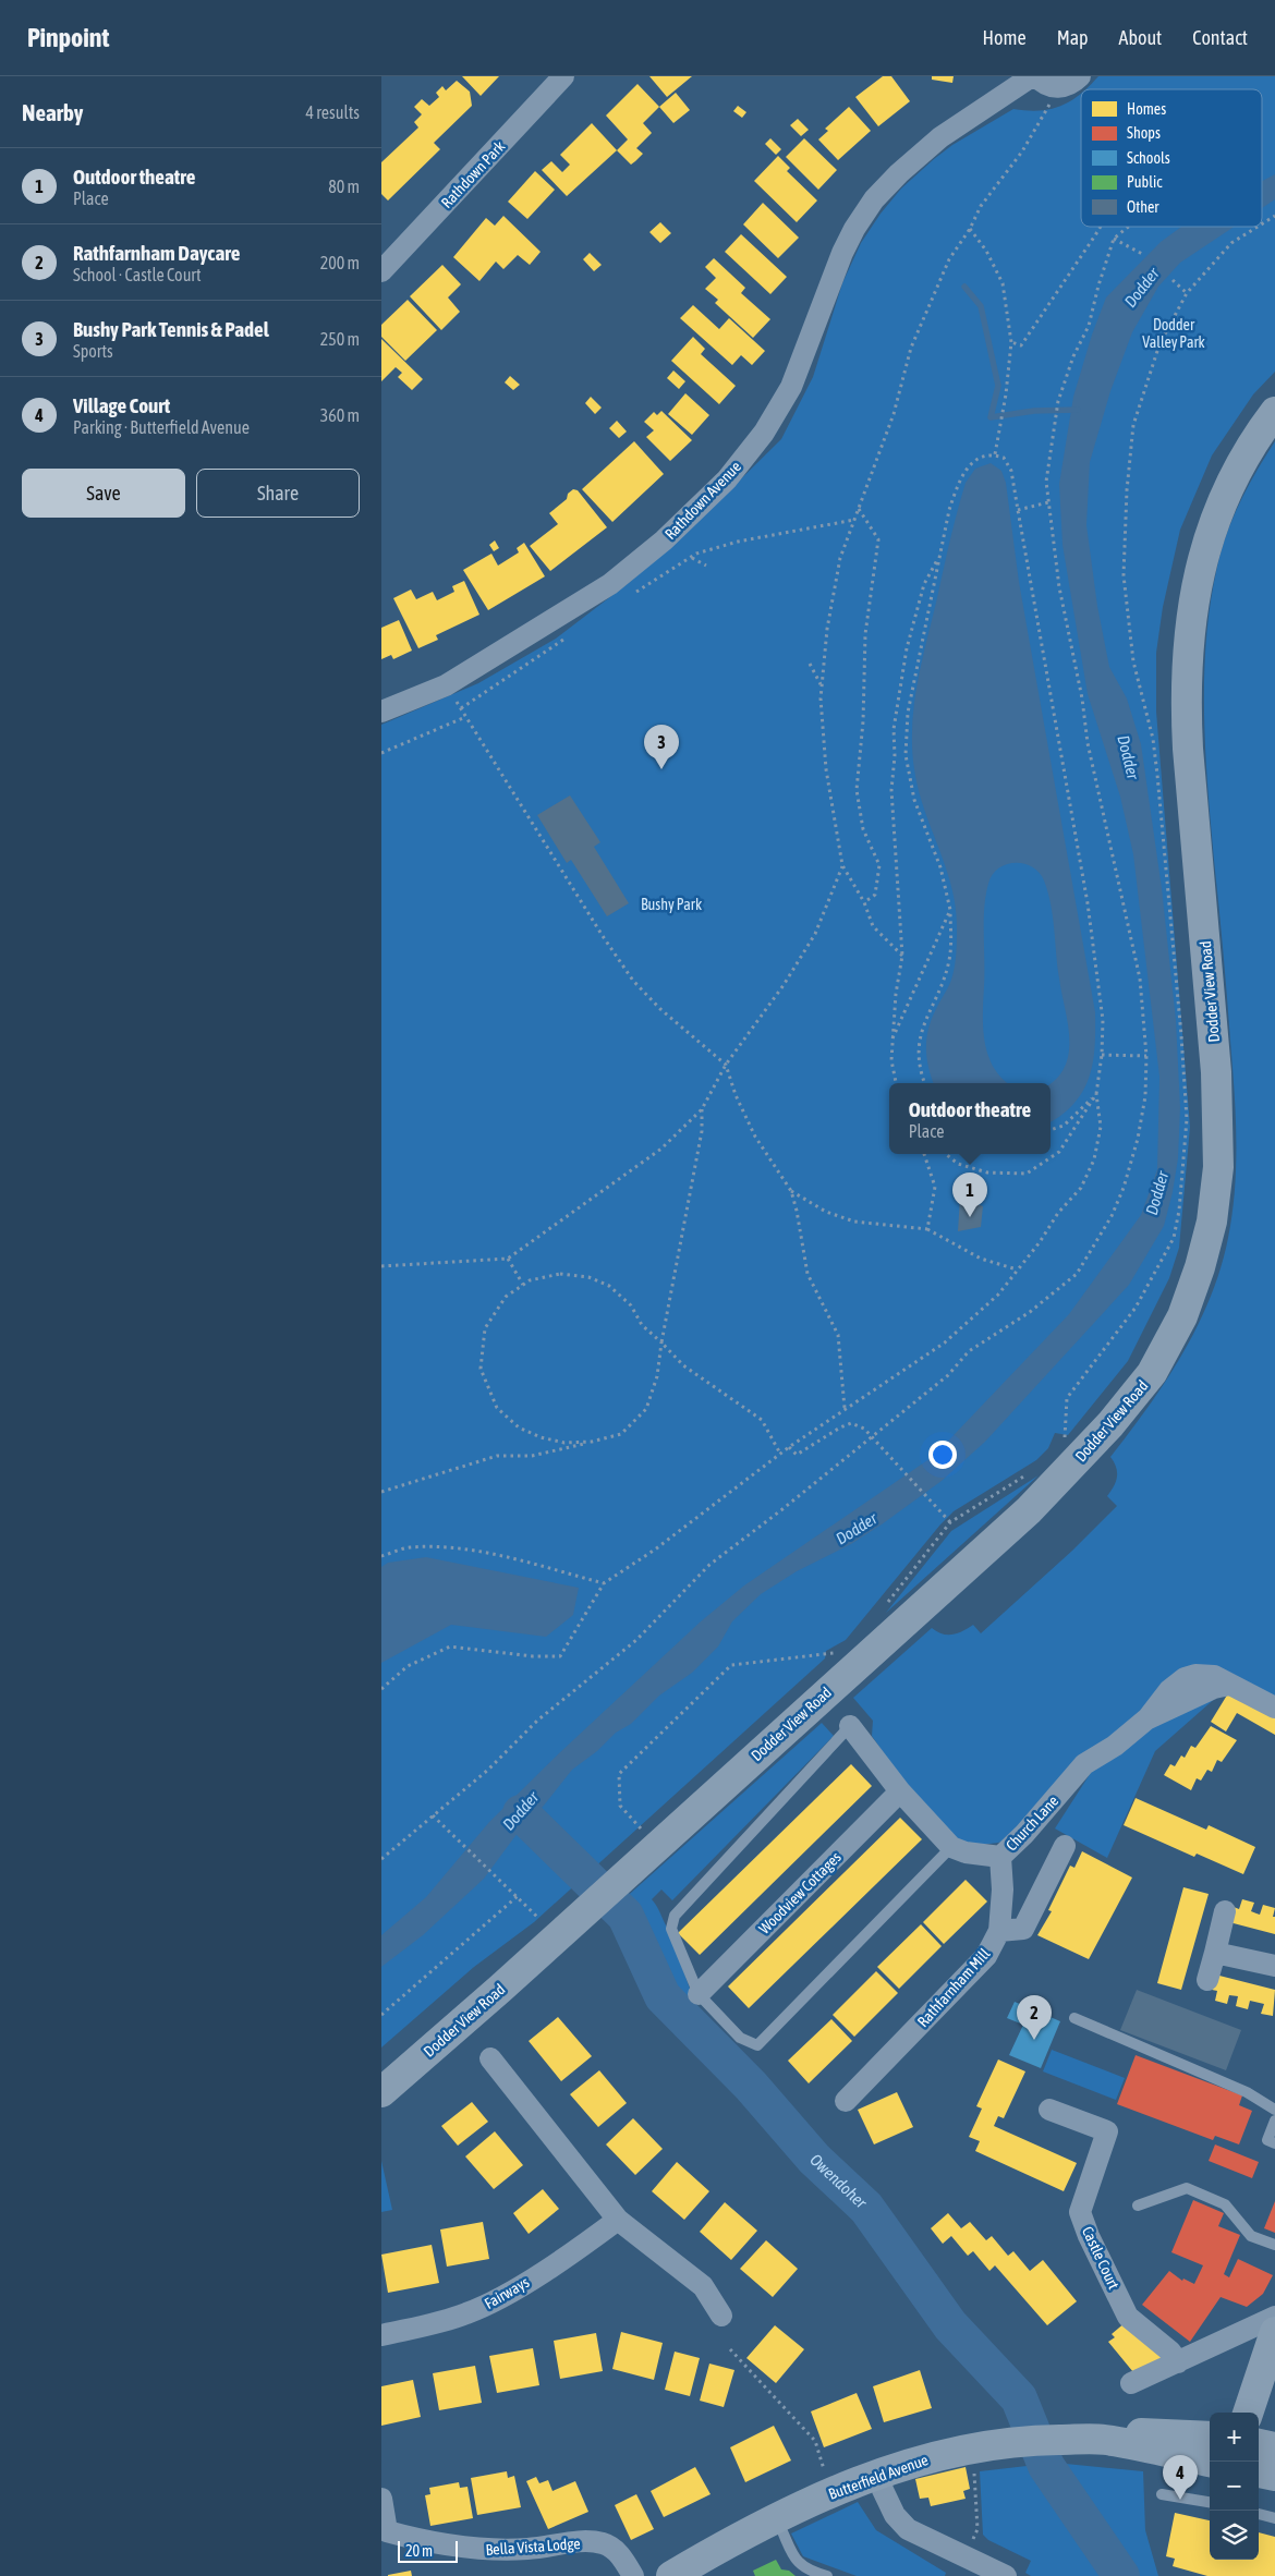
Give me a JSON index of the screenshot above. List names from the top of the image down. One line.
{"streets":{"main road":["Dodder View Road","Butterfield Avenue"],"street":["Rathdown Park","Rathdown Avenue","Church Lane","Woodview Cottages","Rathfarnham Mill","Castle Court","Fairways","Bella Vista Lodge"]},"water":["Dodder","Owendoher"],"parks":["Dodder Valley Park","Bushy Park"],"legend":["Homes","Shops","Schools","Public","Other"],"scale_bar":"20 m","page":{"header":"Pinpoint","nav":["Home","Map","About","Contact"],"heading":["Nearby","4 results"],"list":[{"mark":"1","name":"Outdoor theatre","note":"Place","value":"80 m"},{"mark":"2","name":"Rathfarnham Daycare","note":"School · Castle Court","value":"200 m"},{"mark":"3","name":"Bushy Park Tennis & Padel","note":"Sports","value":"250 m"},{"mark":"4","name":"Village Court","note":"Parking · Butterfield Avenue","value":"360 m"}],"buttons":["Save","Share"],"pins":["3","1","2","4"],"popup":["Outdoor theatre","Place"],"map_buttons":["+","−"],"scale":"20 m"}}
